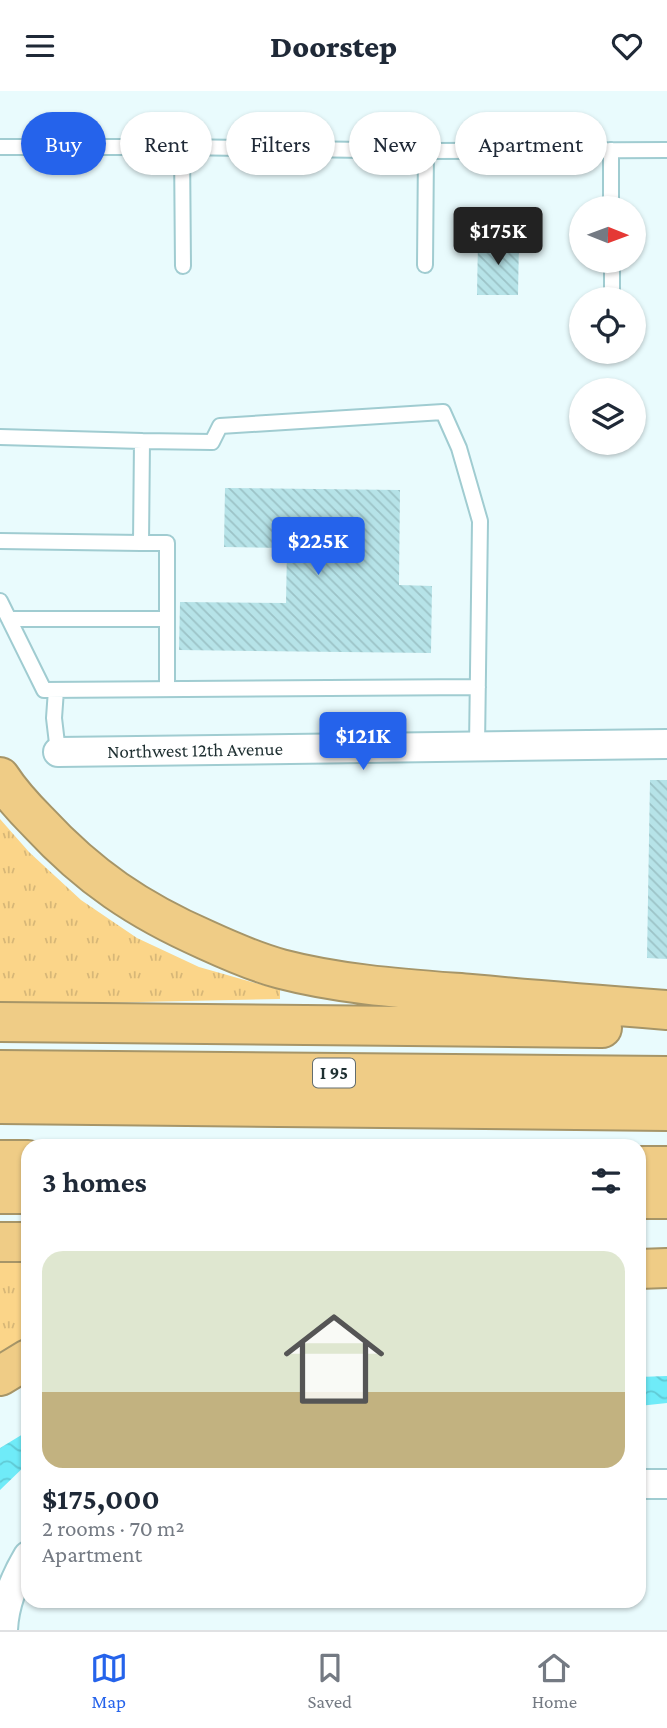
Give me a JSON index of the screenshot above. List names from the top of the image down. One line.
{"streets":{"highway":["I 95"],"street":["Northwest 12th Avenue"]},"north":"right","page":{"header":"Doorstep","chip":["Buy","Rent","Filters","New","Apartment"],"price":["$175K","$225K","$121K"],"heading":"3 homes","list":[{"name":"$175,000","note":"2 rooms · 70 m² · Apartment"}],"tabs":["Map","Saved","Home"]}}
